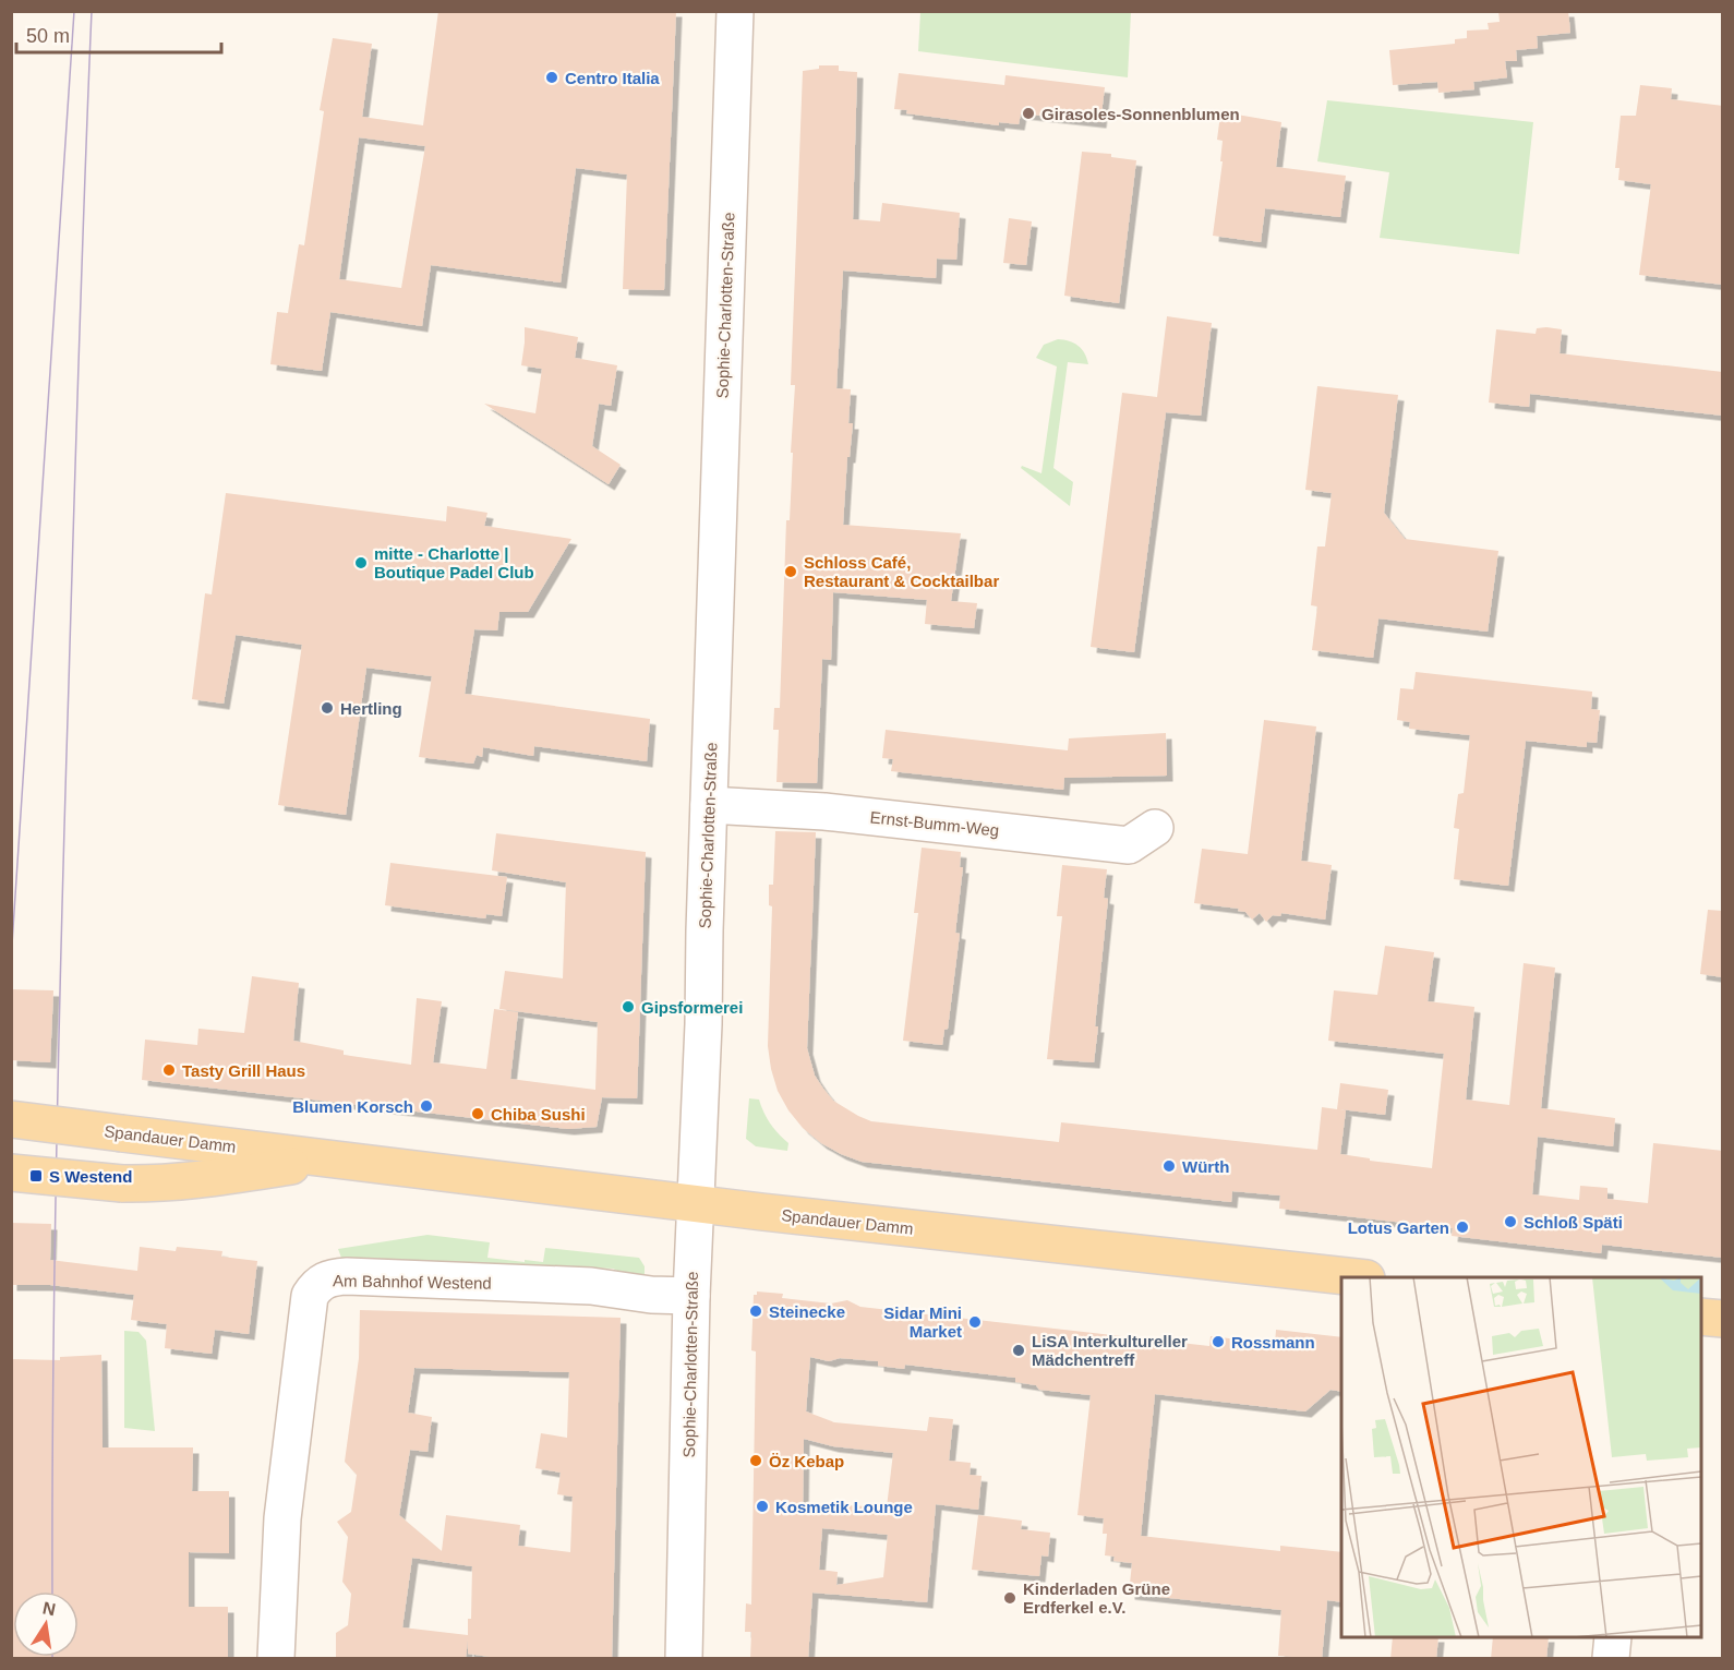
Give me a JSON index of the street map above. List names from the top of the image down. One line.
{"streets":{"main road":["Spandauer Damm"],"street":["Sophie-Charlotten-Straße","Ernst-Bumm-Weg","Am Bahnhof Westend"]},"crossings":[["Sophie-Charlotten-Straße","Ernst-Bumm-Weg"],["Sophie-Charlotten-Straße","Spandauer Damm"],["Sophie-Charlotten-Straße","Am Bahnhof Westend"]],"places":{"other":["Centro Italia","Girasoles-Sonnenblumen","mitte - Charlotte | Boutique Padel Club","Schloss Café, Restaurant & Cocktailbar","Hertling","Gipsformerei","Tasty Grill Haus","Blumen Korsch","Chiba Sushi","Würth","Schloß Späti","Lotus Garten","Steinecke","Sidar Mini Market","Rossmann","LiSA Interkultureller Mädchentreff","Öz Kebap","Kosmetik Lounge","Kinderladen Grüne Erdferkel e.V."],"transit":["S Westend"]},"scale_bar":"50 m","north":"top"}
